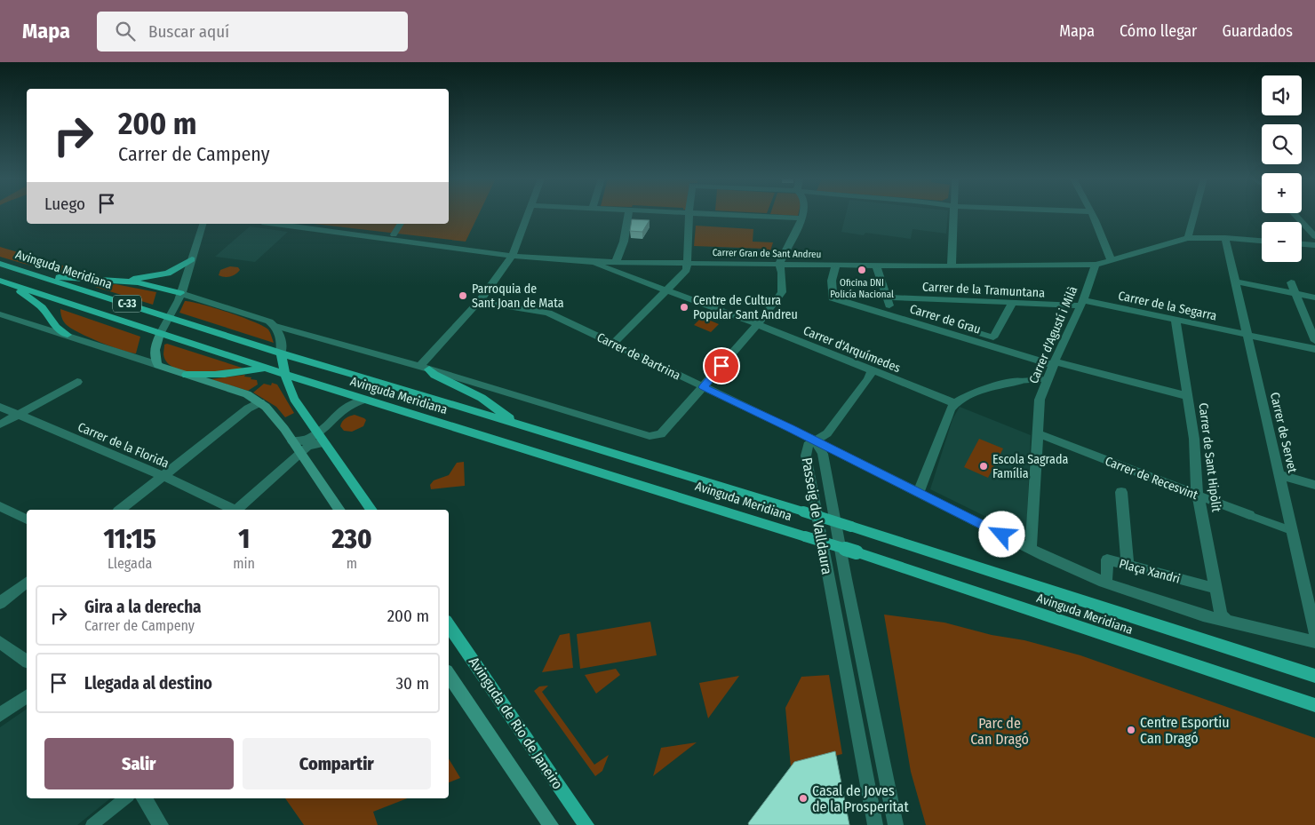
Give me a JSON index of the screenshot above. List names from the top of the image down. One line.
{"streets":{"main road":["Avinguda Meridiana","C-33","Avinguda de Rio de Janeiro"],"street":["Carrer Gran de Sant Andreu","Carrer de la Tramuntana","Carrer de la Segarra","Carrer de Grau","Carrer d'Agustí i Milà","Carrer d'Arquímedes","Carrer de Bartrina","Carrer de Servet","Carrer de la Florida","Carrer de Sant Hipòlit","Carrer de Recesvint","Passeig de Valldaura","Plaça Xandri"]},"crossings":[["Carrer Gran de Sant Andreu","Carrer d'Agustí i Milà"],["Carrer Gran de Sant Andreu","Carrer d'Arquímedes"],["Carrer Gran de Sant Andreu","Carrer de Servet"],["Carrer de la Tramuntana","Carrer de la Segarra"],["Carrer de la Tramuntana","Carrer d'Agustí i Milà"],["Carrer de la Segarra","Carrer d'Agustí i Milà"],["Carrer de la Segarra","Carrer de Servet"],["Carrer de la Segarra","Carrer de Sant Hipòlit"],["Carrer de Grau","Carrer d'Agustí i Milà"],["Carrer de Grau","Carrer de Sant Hipòlit"],["Carrer d'Agustí i Milà","Carrer de Bartrina"],["Carrer d'Agustí i Milà","Carrer de Recesvint"],["Carrer de Bartrina","Passeig de Valldaura"],["Carrer de Servet","Carrer de Recesvint"],["Carrer de Sant Hipòlit","Carrer de Recesvint"],["Carrer de Sant Hipòlit","Plaça Xandri"]],"parks":["Parc de Can Dragó"],"places":["Oficina DNI Policía Nacional","Parroquia de Sant Joan de Mata","Centre de Cultura Popular Sant Andreu","Escola Sagrada Família","Centre Esportiu Can Dragó","Casal de Joves de la Prosperitat"],"page":{"header":"Mapa","search":"Buscar aquí","nav":["Mapa","Cómo llegar","Guardados"],"map_buttons":["+","−"],"turn":["200 m","Carrer de Campeny"],"then":"Luego","eta":["11:15","Llegada","1","min","230","m"],"list":[{"name":"Gira a la derecha","note":"Carrer de Campeny","value":"200 m"},{"name":"Llegada al destino","value":"30 m"}],"buttons":["Salir","Compartir"]}}
